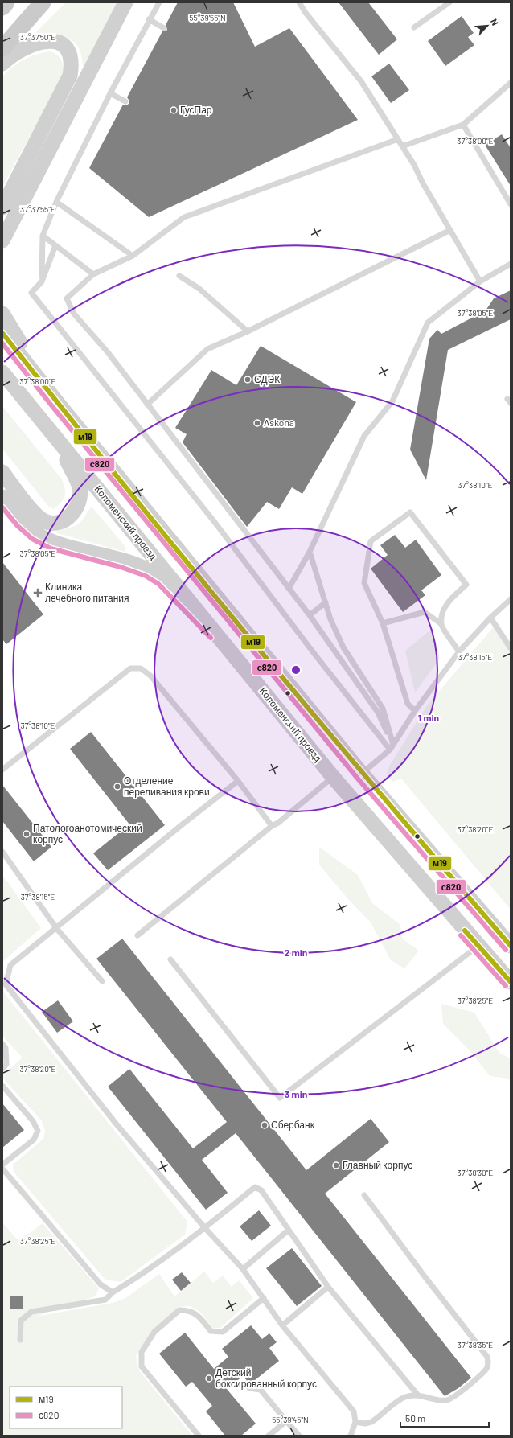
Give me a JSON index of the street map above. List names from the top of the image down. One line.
{"streets":{"main road":["Коломенский проезд"]},"places":{"other":["ГусПар","СДЭК","Askona","Отделение переливания крови","Патологоанотомический корпус","Сбербанк","Главный корпус","Детский боксированный корпус"],"health":["Клиника лечебного питания"]},"lines":["transit line м19","transit line с820"],"legend":["м19","с820"],"scale_bar":"50 m","north":"top right","coordinates":["55°39'55\"N","37°37'50\"E","37°38'00\"E","37°37'55\"E","37°38'05\"E","37°38'10\"E","37°38'15\"E","37°38'20\"E","37°38'25\"E","37°38'30\"E","37°38'35\"E","55°39'45\"N"],"rings":["1 min","2 min","3 min"]}
